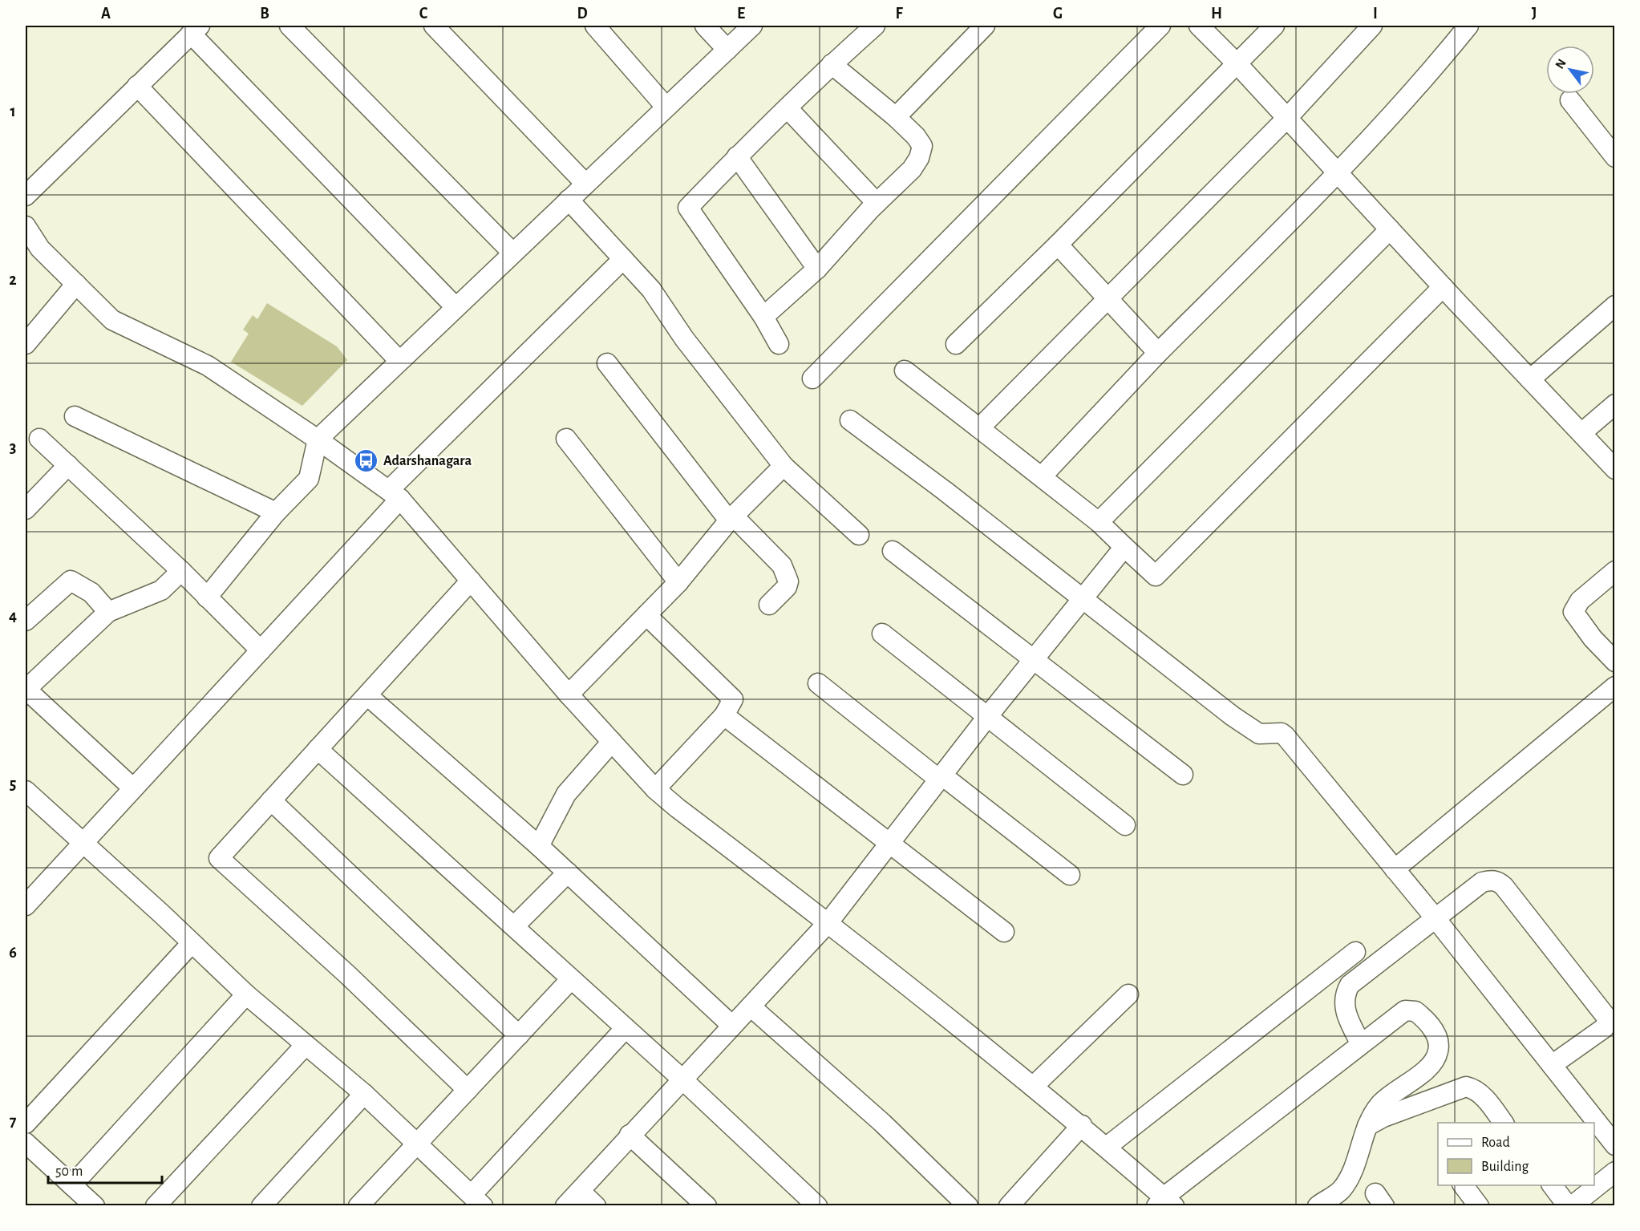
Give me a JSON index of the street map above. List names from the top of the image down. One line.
{"places":{"bus stop":["Adarshanagara"]},"legend":["Road","Building"],"scale_bar":"50 m","north":"top left","grid":{"columns":["A","B","C","D","E","F","G","H","I","J"],"rows":["1","2","3","4","5","6","7"]}}
